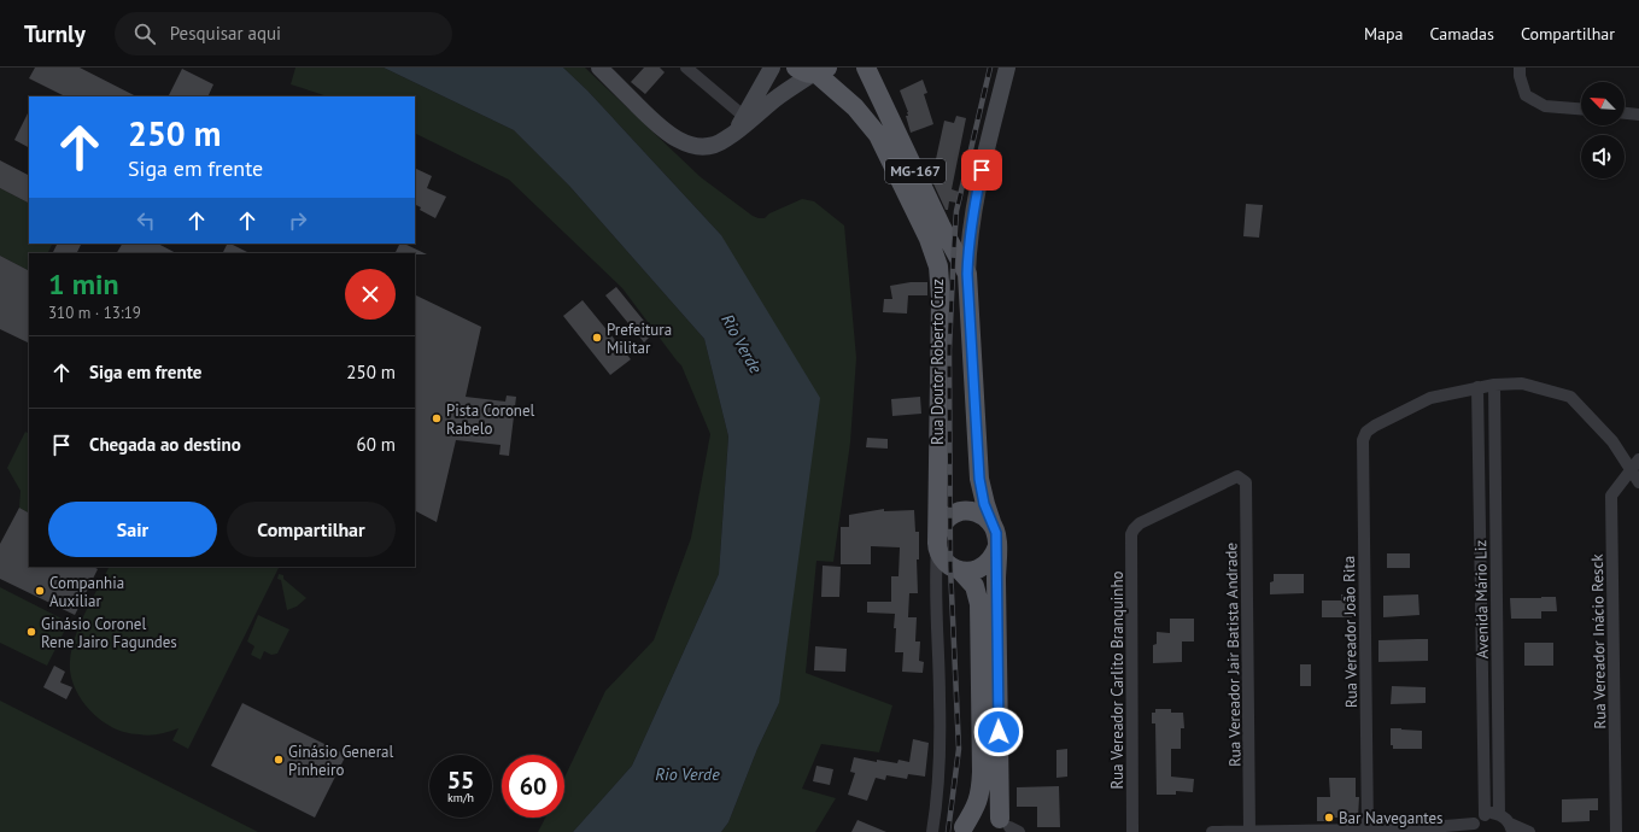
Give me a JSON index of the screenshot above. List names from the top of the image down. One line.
{"streets":{"main road":["MG-167","Rua Doutor Roberto Cruz"],"street":["Avenida Mário Liz","Rua Vereador João Rita","Rua Vereador Inácio Resck","Rua Vereador Jair Batista Andrade","Rua Vereador Carlito Branquinho"]},"crossings":[["MG-167","Rua Doutor Roberto Cruz"],["Avenida Mário Liz","Rua Vereador João Rita"],["Rua Vereador Jair Batista Andrade","Rua Vereador Carlito Branquinho"]],"water":["Rio Verde"],"places":["Prefeitura Militar","Pista Coronel Rabelo","Companhia Auxiliar","Ginásio Coronel Rene Jairo Fagundes","Ginásio General Pinheiro","Bar Navegantes"],"north":"top left","page":{"header":"Turnly","search":"Pesquisar aqui","nav":["Mapa","Camadas","Compartilhar"],"turn":["250 m","Siga em frente"],"heading":["1 min","310 m · 13:19"],"list":[{"name":"Siga em frente","value":"250 m"},{"name":"Chegada ao destino","value":"60 m"}],"buttons":["Sair","Compartilhar"],"speed":"55 km/h","limit":"60"}}
